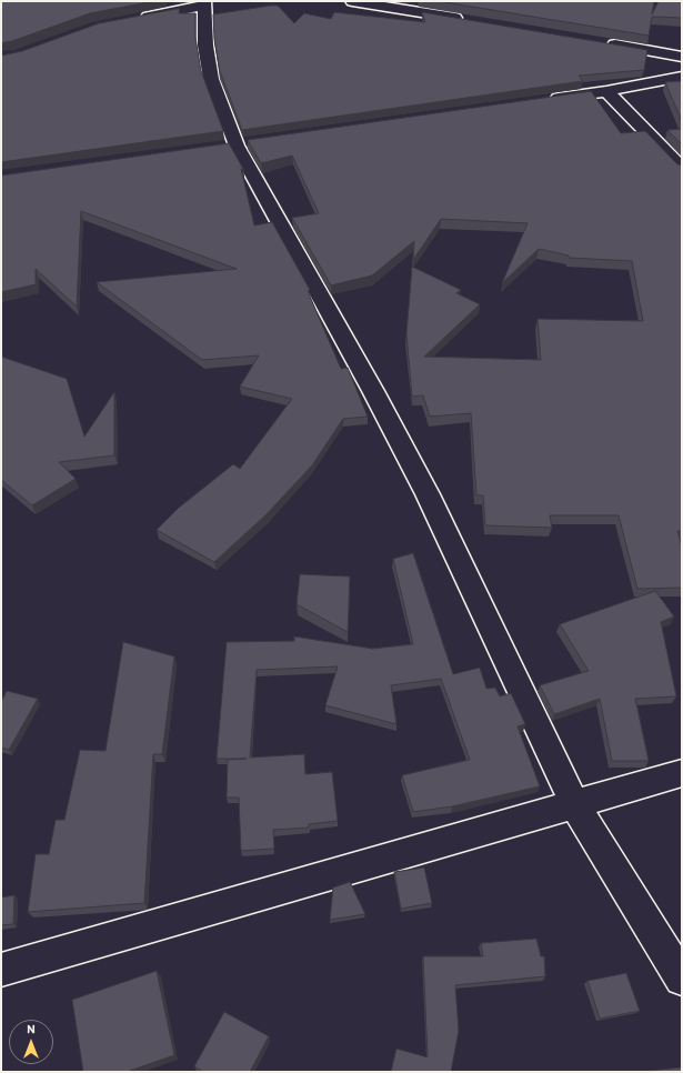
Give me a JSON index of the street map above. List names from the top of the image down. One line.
{"north":"top"}
